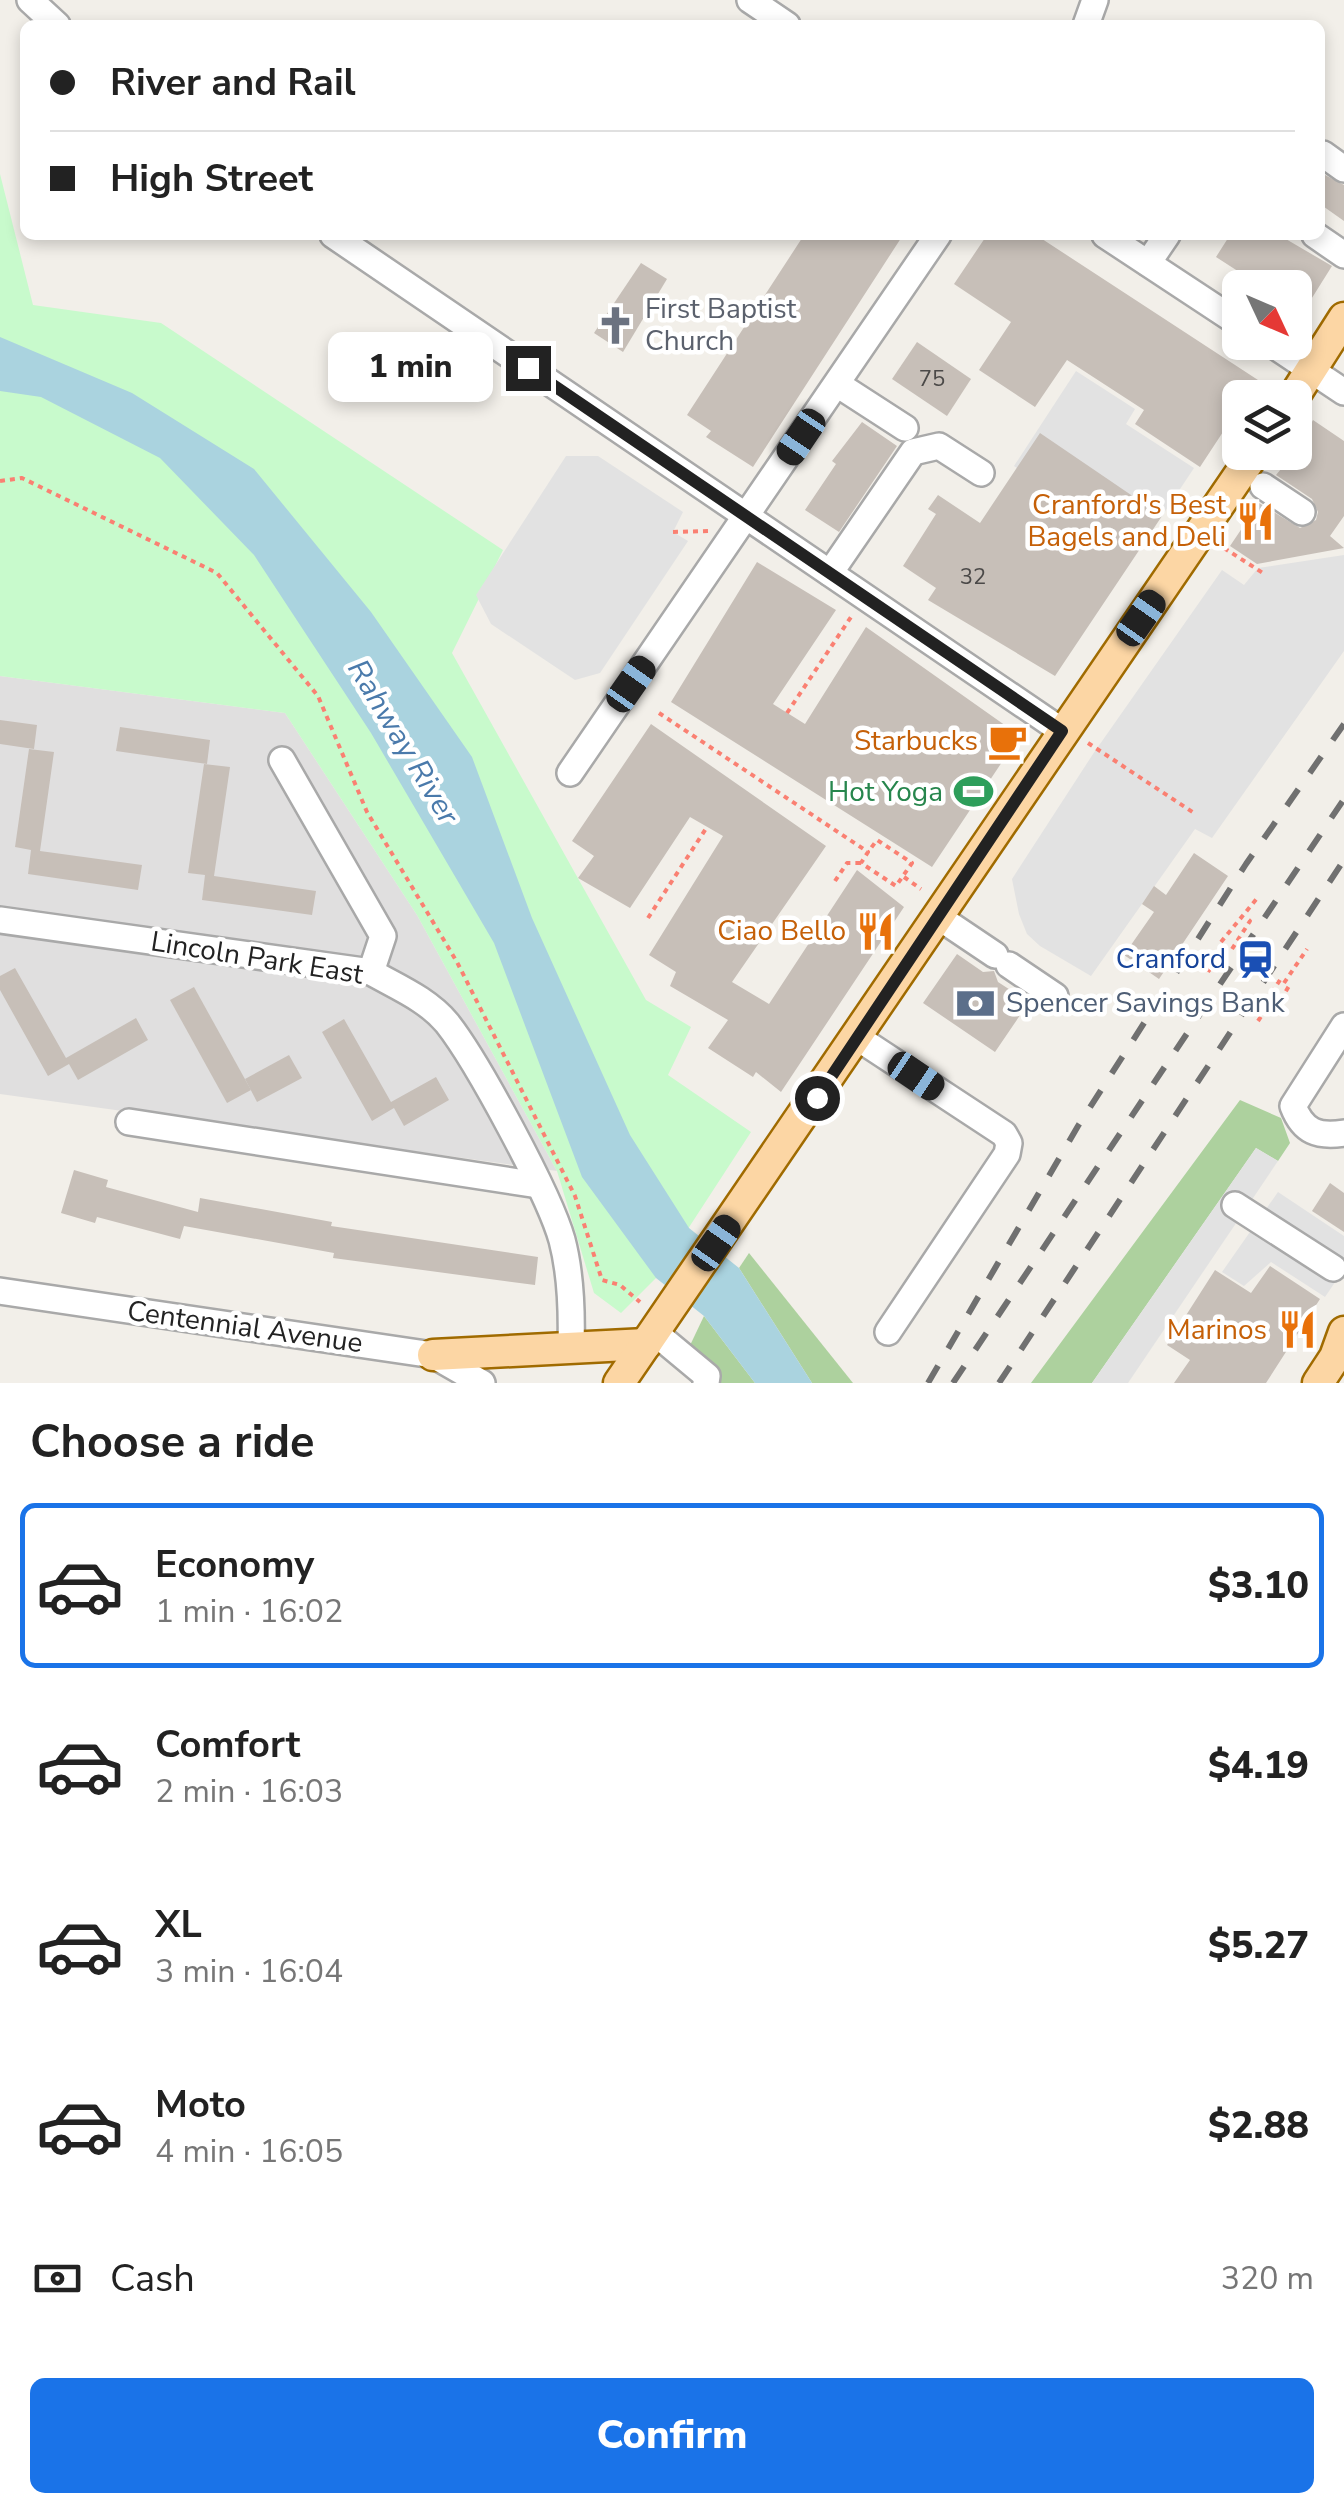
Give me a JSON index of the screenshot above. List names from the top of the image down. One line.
{"streets":{"street":["Lincoln Park East","Centennial Avenue"]},"water":["Rahway River"],"places":{"church":["First Baptist Church"],"restaurant":["Cranford's Best Bagels and Deli","Ciao Bello","Marinos"],"cafe":["Starbucks"],"sports":["Hot Yoga"],"station":["Cranford"],"bank":["Spencer Savings Bank"]},"house_numbers":["75","32"],"north":"bottom right","page":{"banner":["River and Rail","High Street"],"bubble":"1 min","heading":"Choose a ride","list":[{"name":"Economy","note":"1 min · 16:02","value":"$3.10"},{"name":"Comfort","note":"2 min · 16:03","value":"$4.19"},{"name":"XL","note":"3 min · 16:04","value":"$5.27"},{"name":"Moto","note":"4 min · 16:05","value":"$2.88"}],"pay":["Cash","320 m"],"buttons":"Confirm"}}
